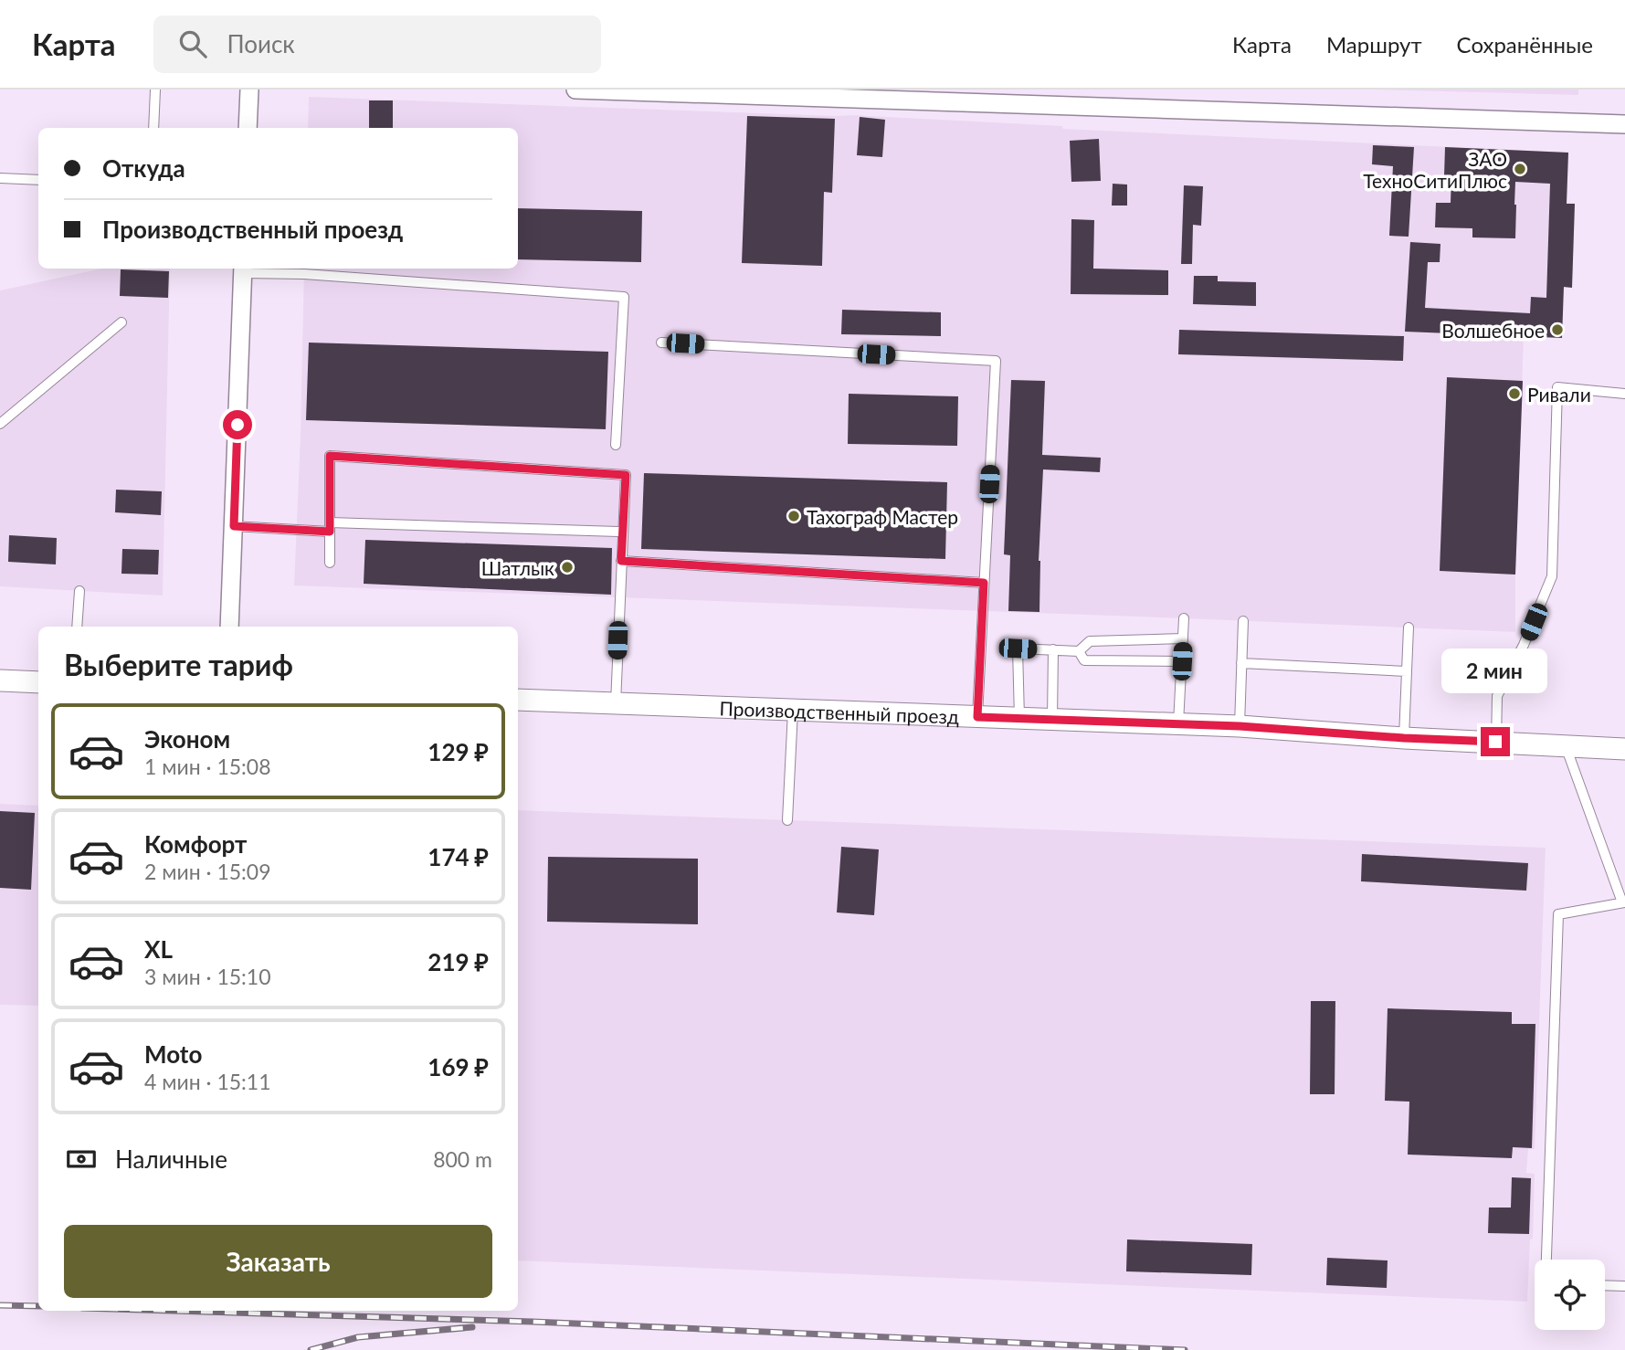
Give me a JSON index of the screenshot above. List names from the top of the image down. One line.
{"streets":{"street":["Производственный проезд"]},"places":["ЗАО ТехноСитиПлюс","Волшебное","Ривали","Тахограф Мастер","Шатлык"],"page":{"header":"Карта","search":"Поиск","nav":["Карта","Маршрут","Сохранённые"],"banner":["Откуда","Производственный проезд"],"heading":"Выберите тариф","bubble":"2 мин","list":[{"name":"Эконом","note":"1 мин · 15:08","value":"129 ₽"},{"name":"Комфорт","note":"2 мин · 15:09","value":"174 ₽"},{"name":"XL","note":"3 мин · 15:10","value":"219 ₽"},{"name":"Moto","note":"4 мин · 15:11","value":"169 ₽"}],"pay":["Наличные","800 m"],"buttons":"Заказать"}}
